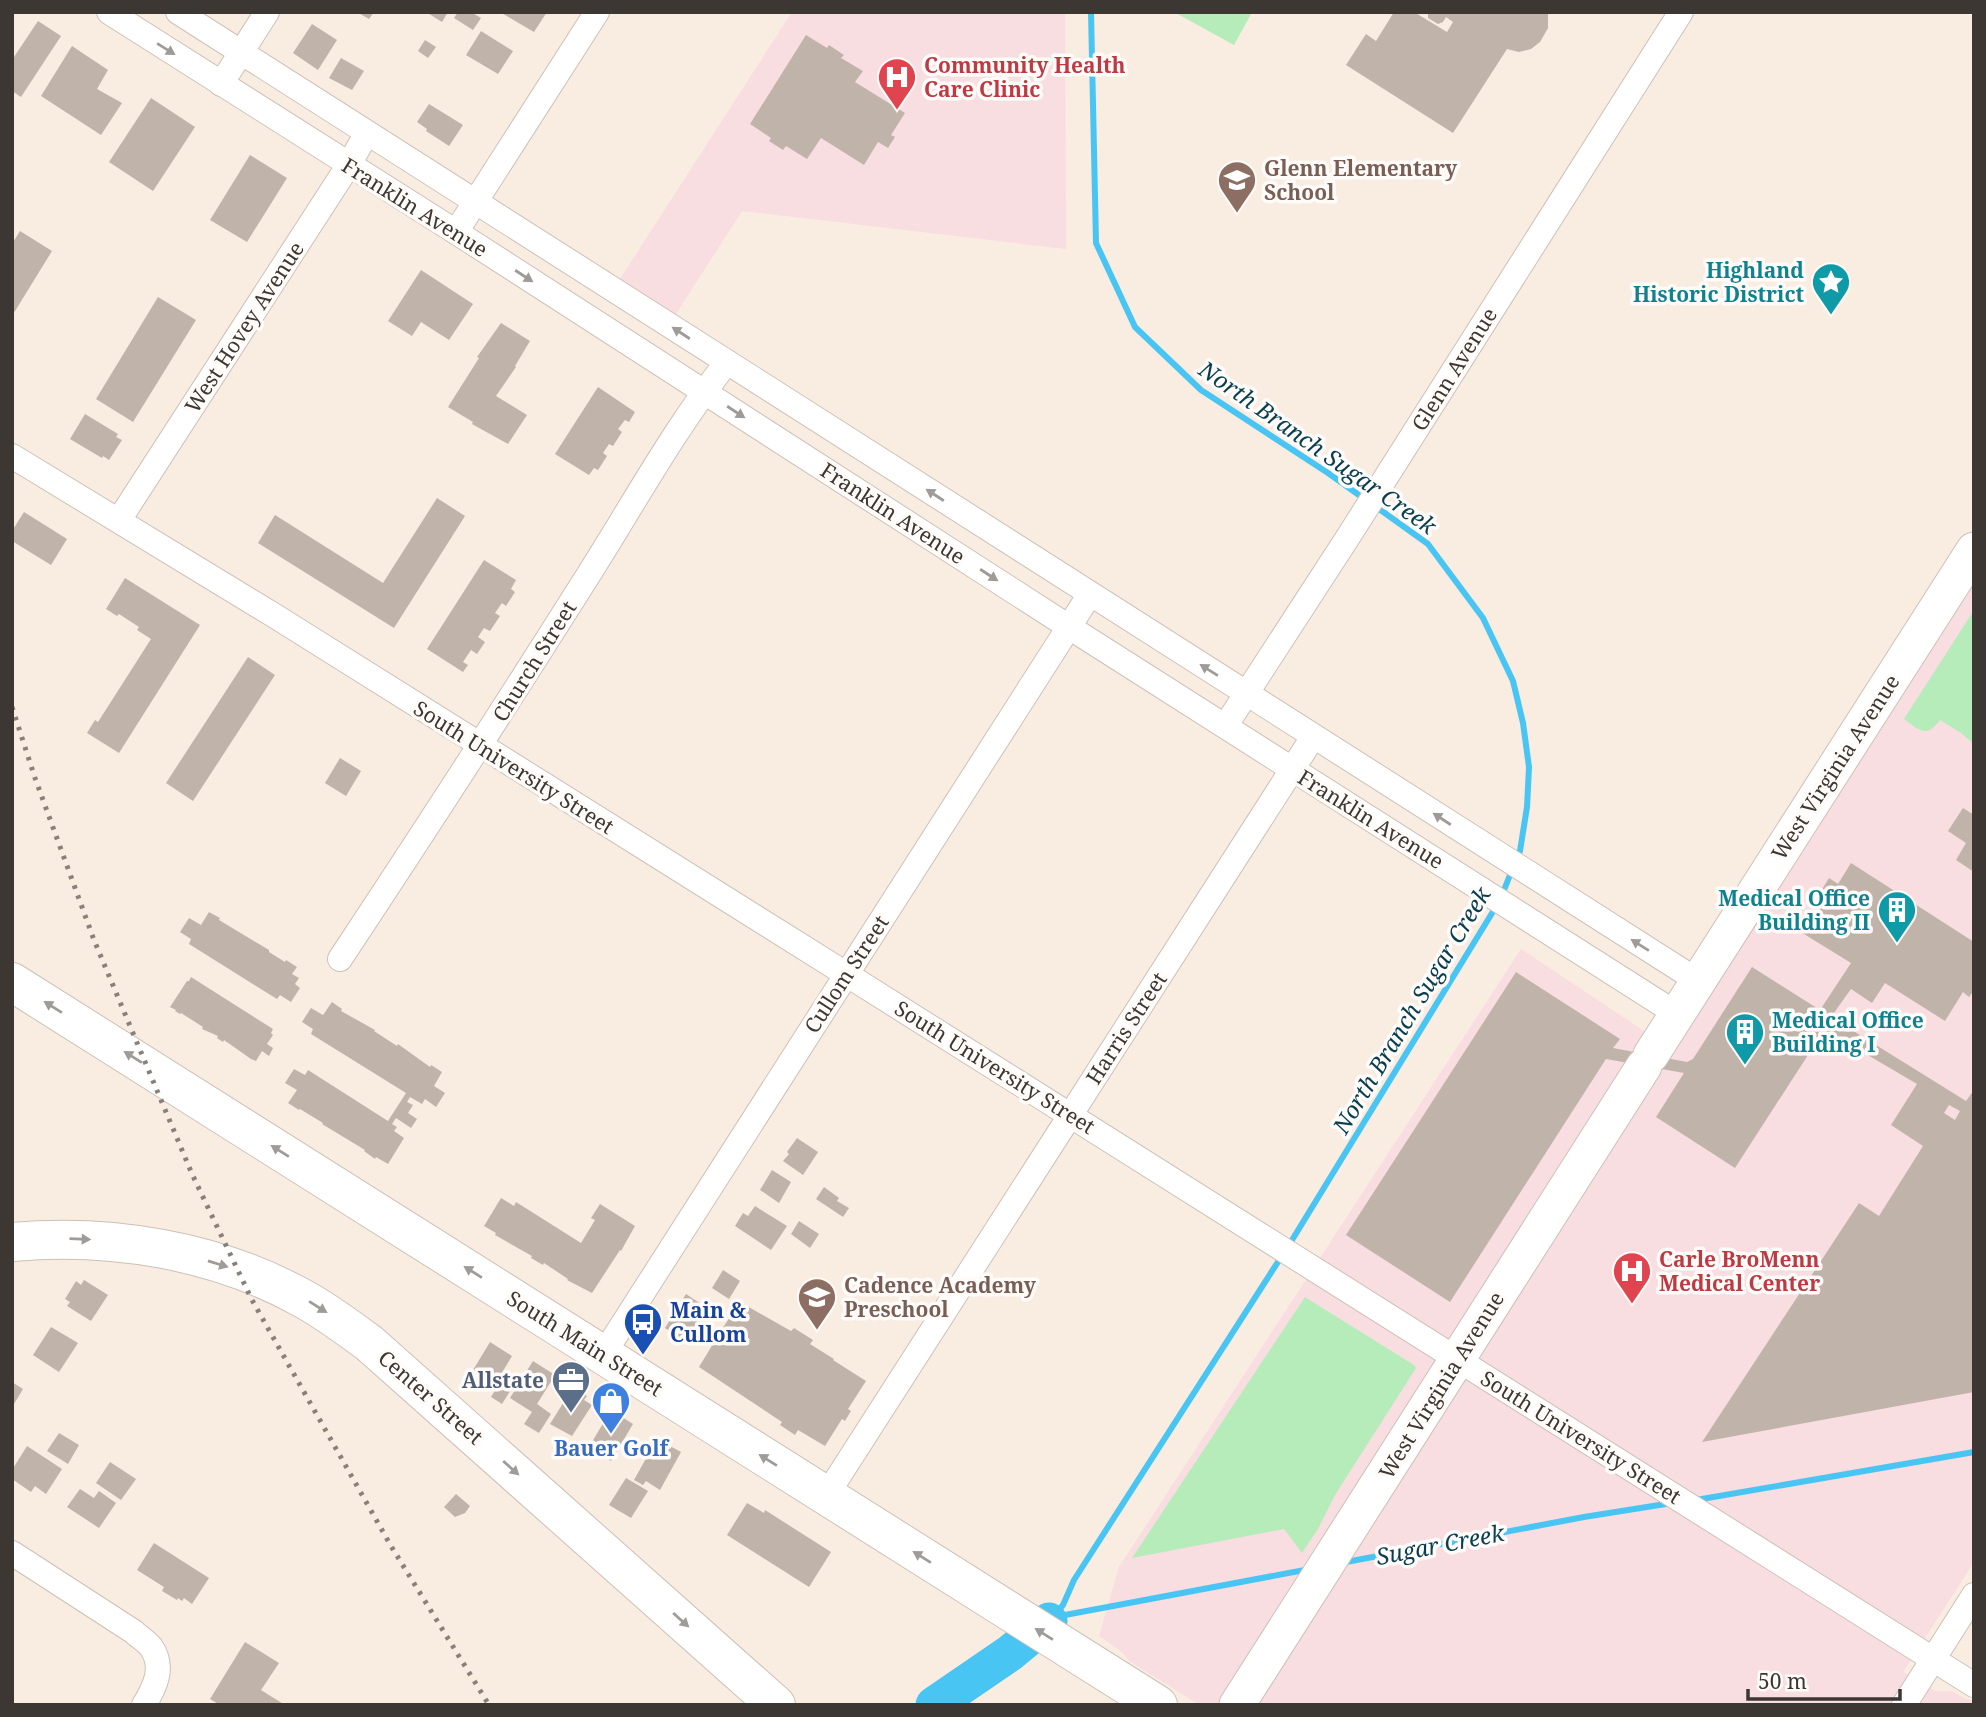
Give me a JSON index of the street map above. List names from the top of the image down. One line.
{"streets":{"main road":["South Main Street","Center Street"],"street":["Franklin Avenue","West Hovey Avenue","Glenn Avenue","Church Street","South University Street","West Virginia Avenue","Cullom Street","Harris Street"]},"crossings":[["Franklin Avenue","West Hovey Avenue"],["Franklin Avenue","Glenn Avenue"],["Franklin Avenue","Church Street"],["Franklin Avenue","West Virginia Avenue"],["Franklin Avenue","Cullom Street"],["Franklin Avenue","Harris Street"],["West Hovey Avenue","South University Street"],["Church Street","South University Street"],["South University Street","West Virginia Avenue"],["South University Street","Cullom Street"],["South University Street","Harris Street"],["Cullom Street","South Main Street"],["Harris Street","South Main Street"]],"one_way":["South Main Street","Center Street"],"water":["North Branch Sugar Creek","Sugar Creek"],"places":{"hospital":["Community Health Care Clinic","Carle BroMenn Medical Center"],"school or university":["Glenn Elementary School","Cadence Academy Preschool"],"place":["Highland Historic District"],"building":["Medical Office Building II","Medical Office Building I"],"bus stop":["Main & Cullom"],"office":["Allstate"],"shop":["Bauer Golf"]},"scale_bar":"50 m"}
